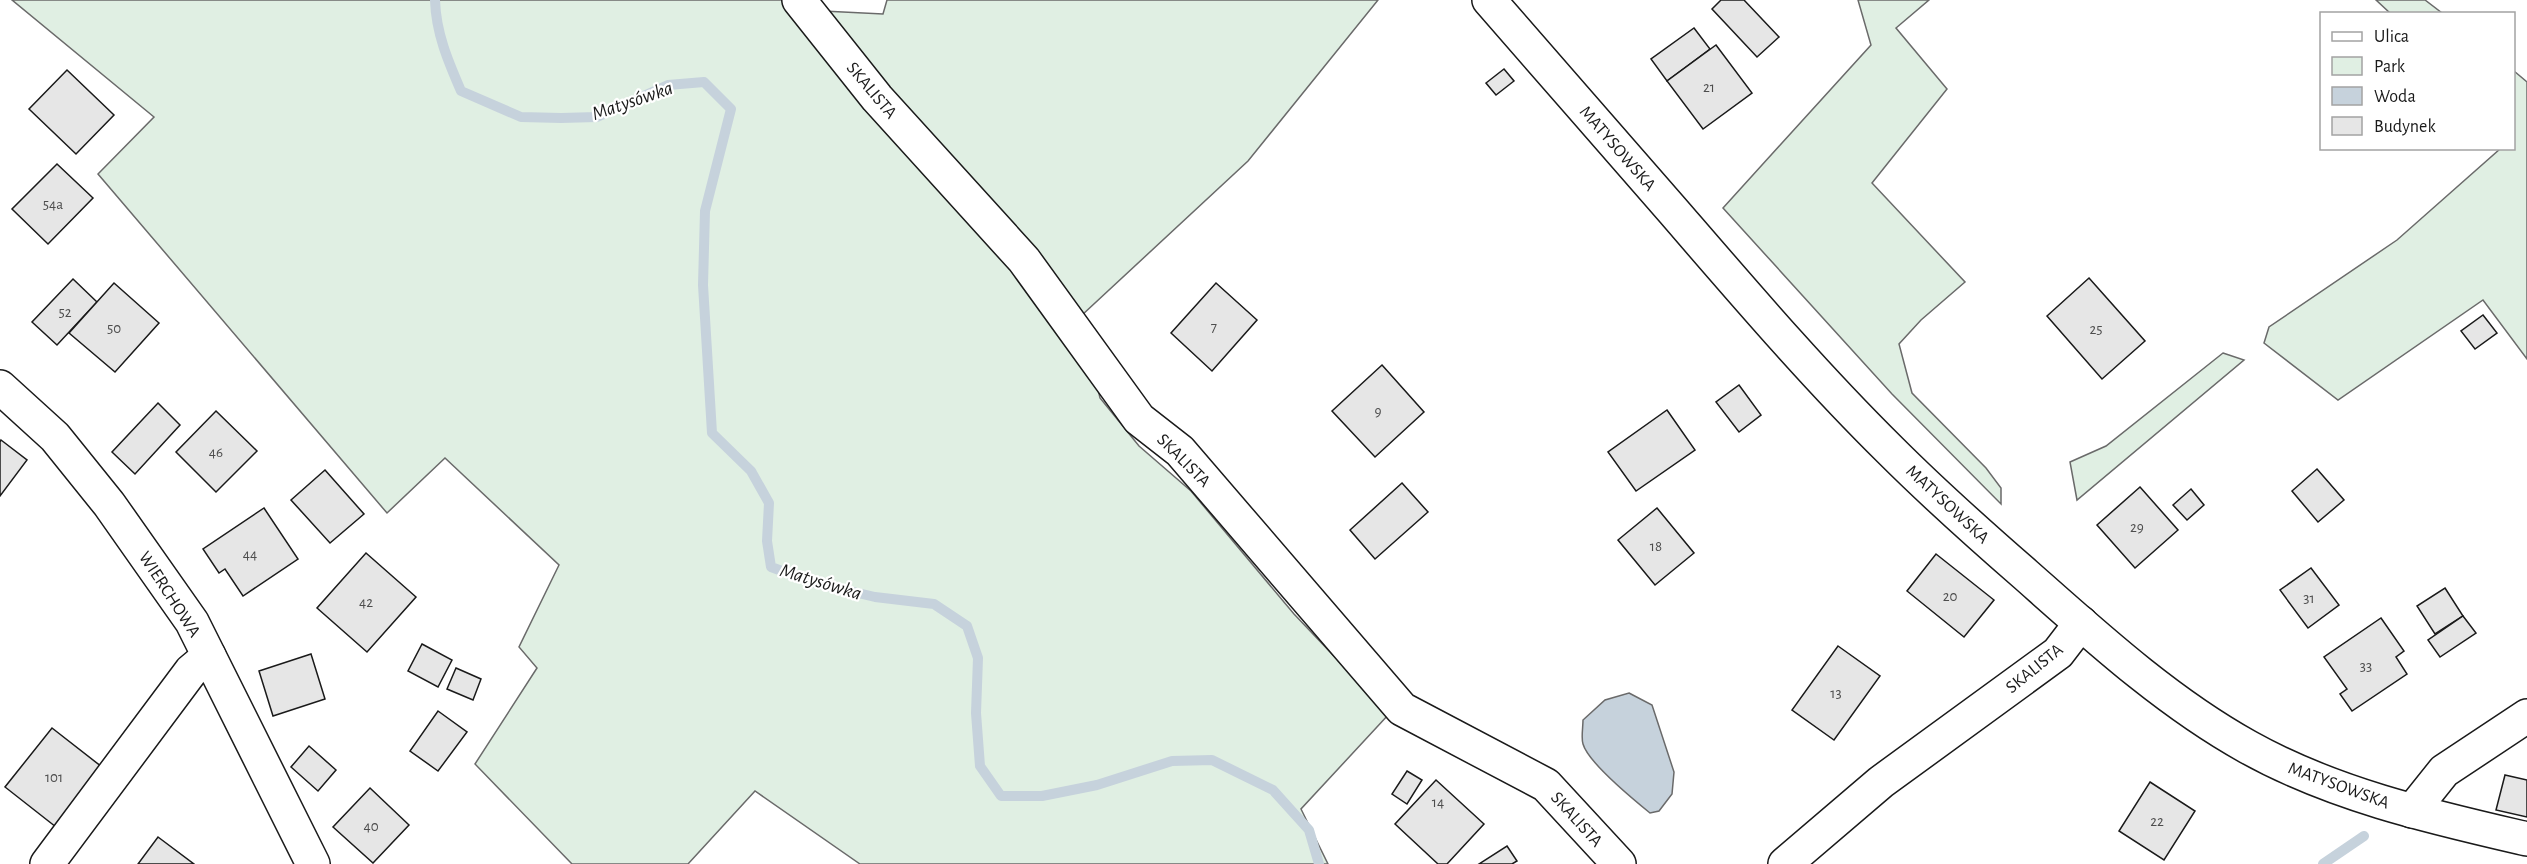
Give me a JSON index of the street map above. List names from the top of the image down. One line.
{"streets":{"street":["SKALISTA","MATYSOWSKA","WIERCHOWA"]},"crossings":[["SKALISTA","MATYSOWSKA"]],"water":["Matysówka"],"house_numbers":["21","54a","52","7","50","25","9","46","29","18","44","20","31","42","33","13","101","14","22","40"],"legend":["Ulica","Park","Woda","Budynek"]}
